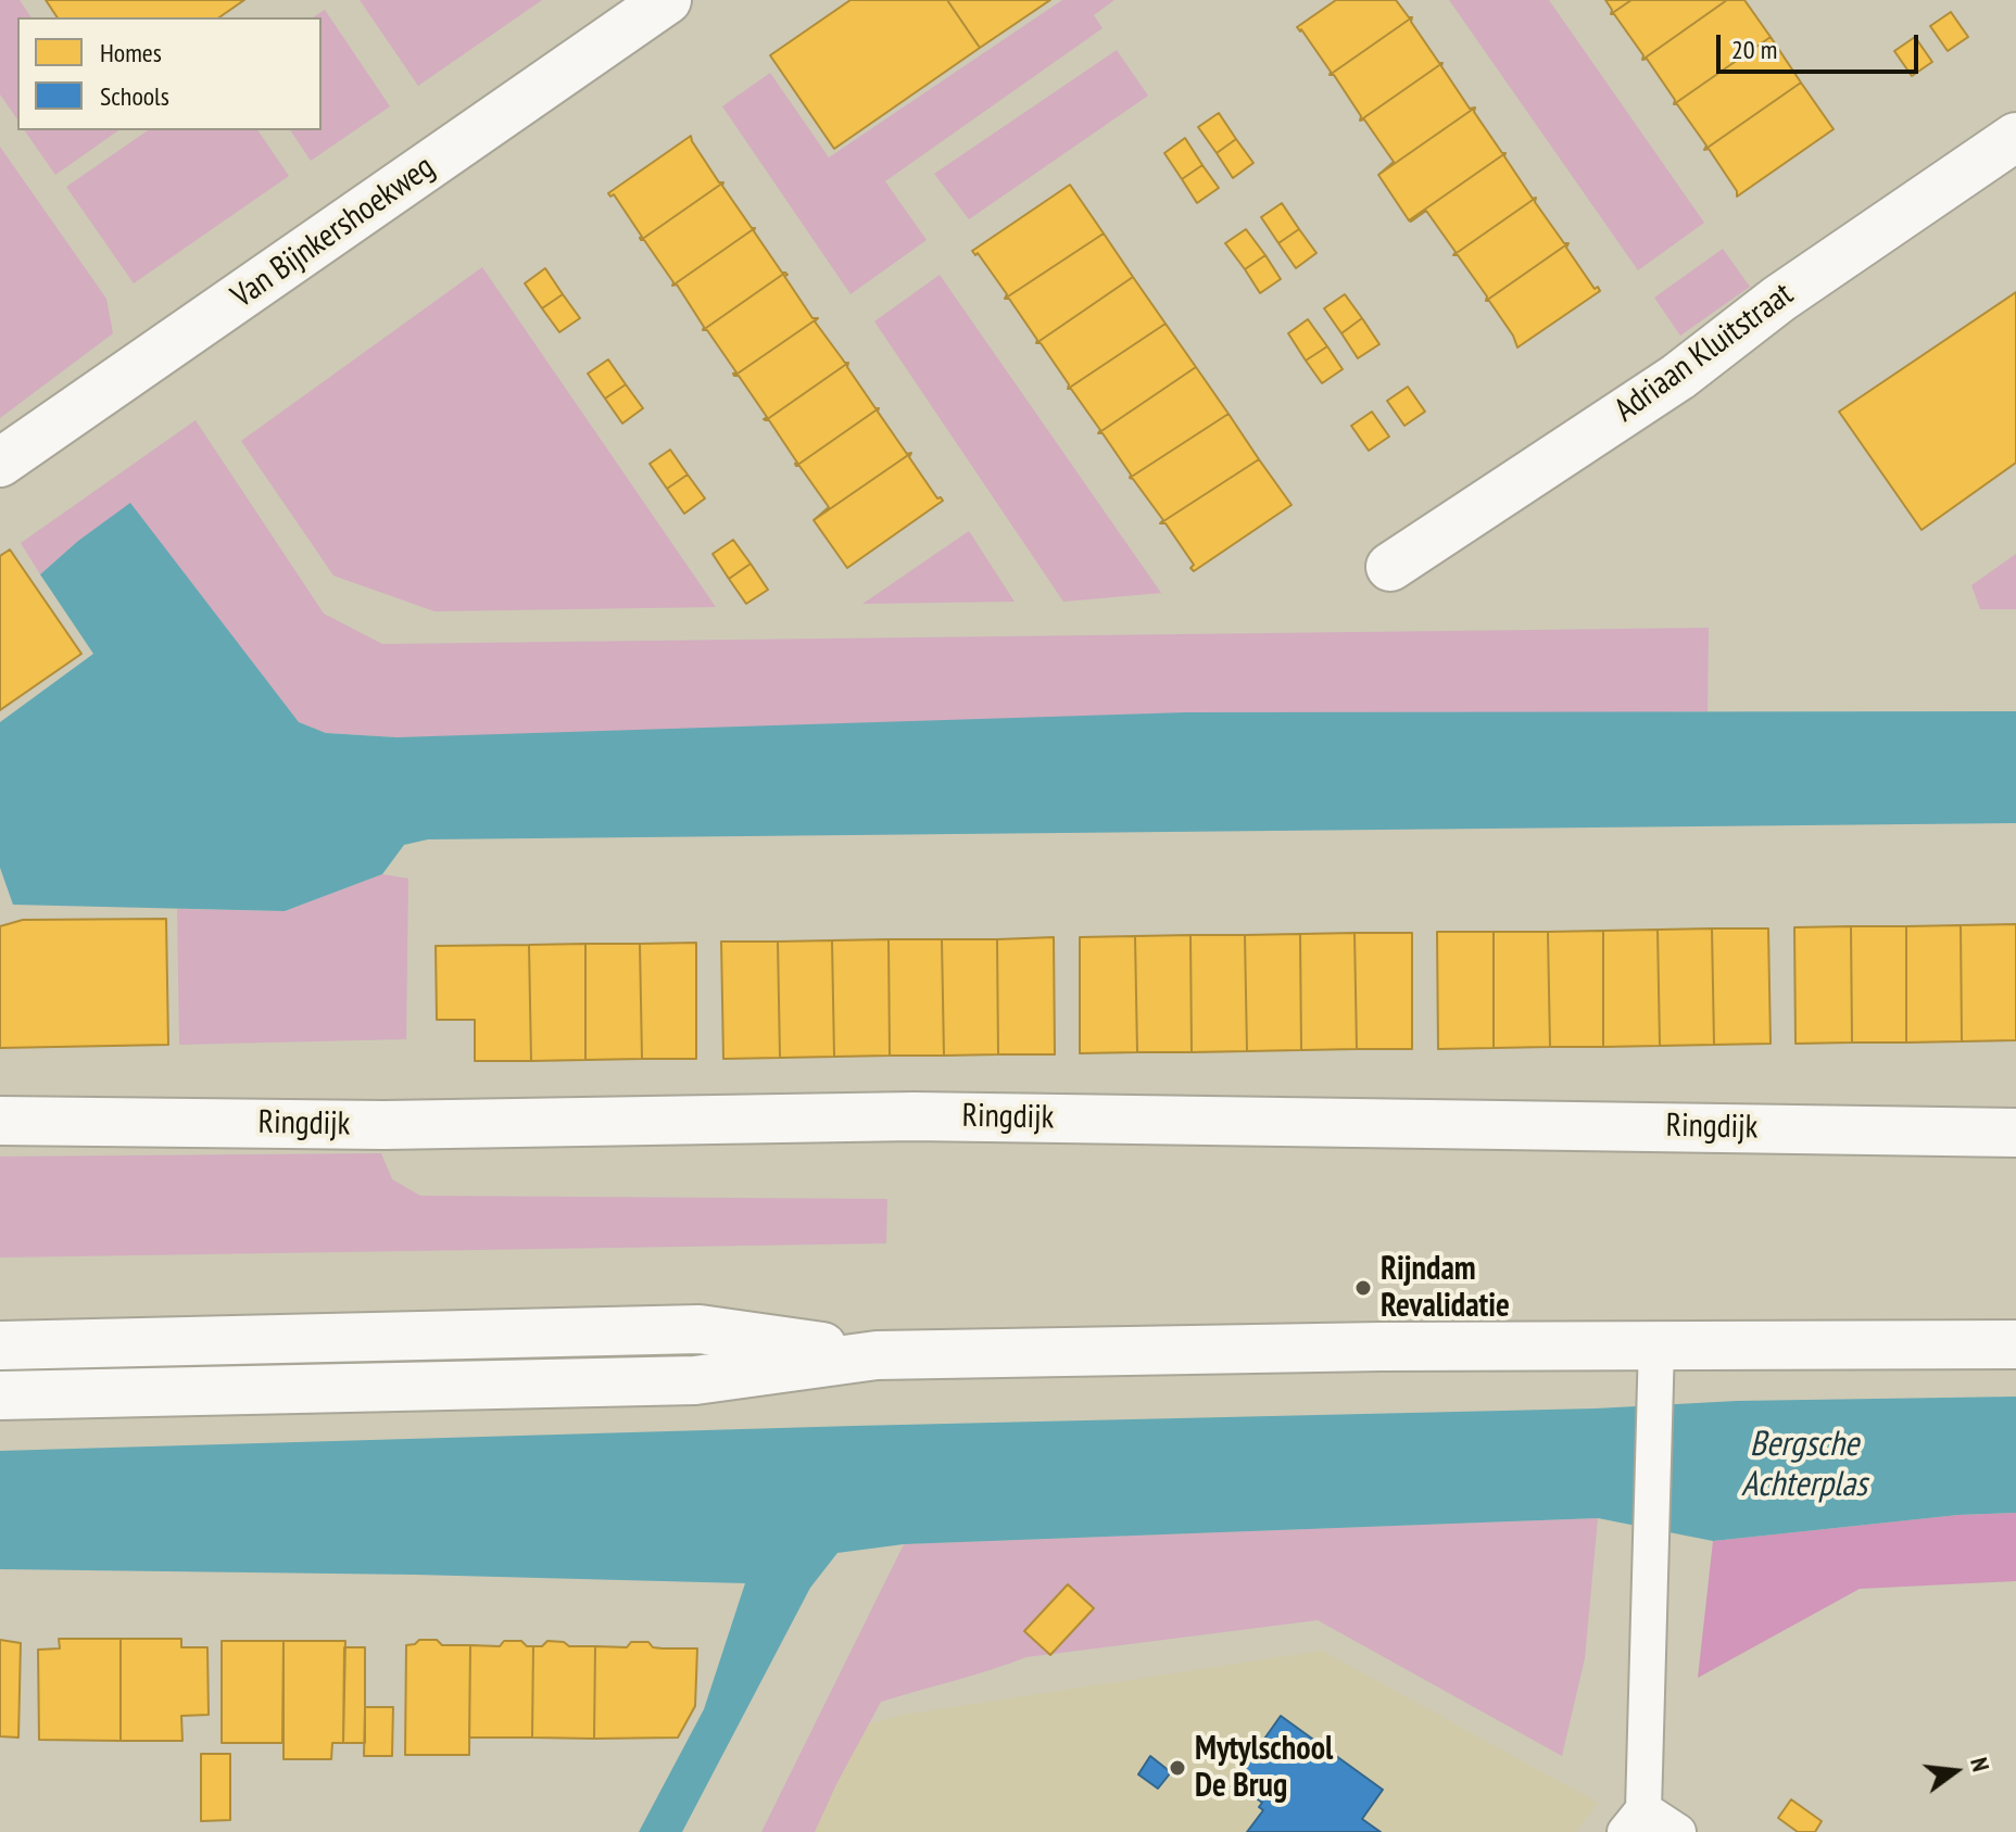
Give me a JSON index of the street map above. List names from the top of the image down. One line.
{"streets":{"street":["Van Bijnkershoekweg","Adriaan Kluitstraat","Ringdijk"]},"water":["Bergsche Achterplas"],"places":["Rijndam Revalidatie","Mytylschool De Brug"],"legend":["Homes","Schools"],"scale_bar":"20 m","north":"right"}
